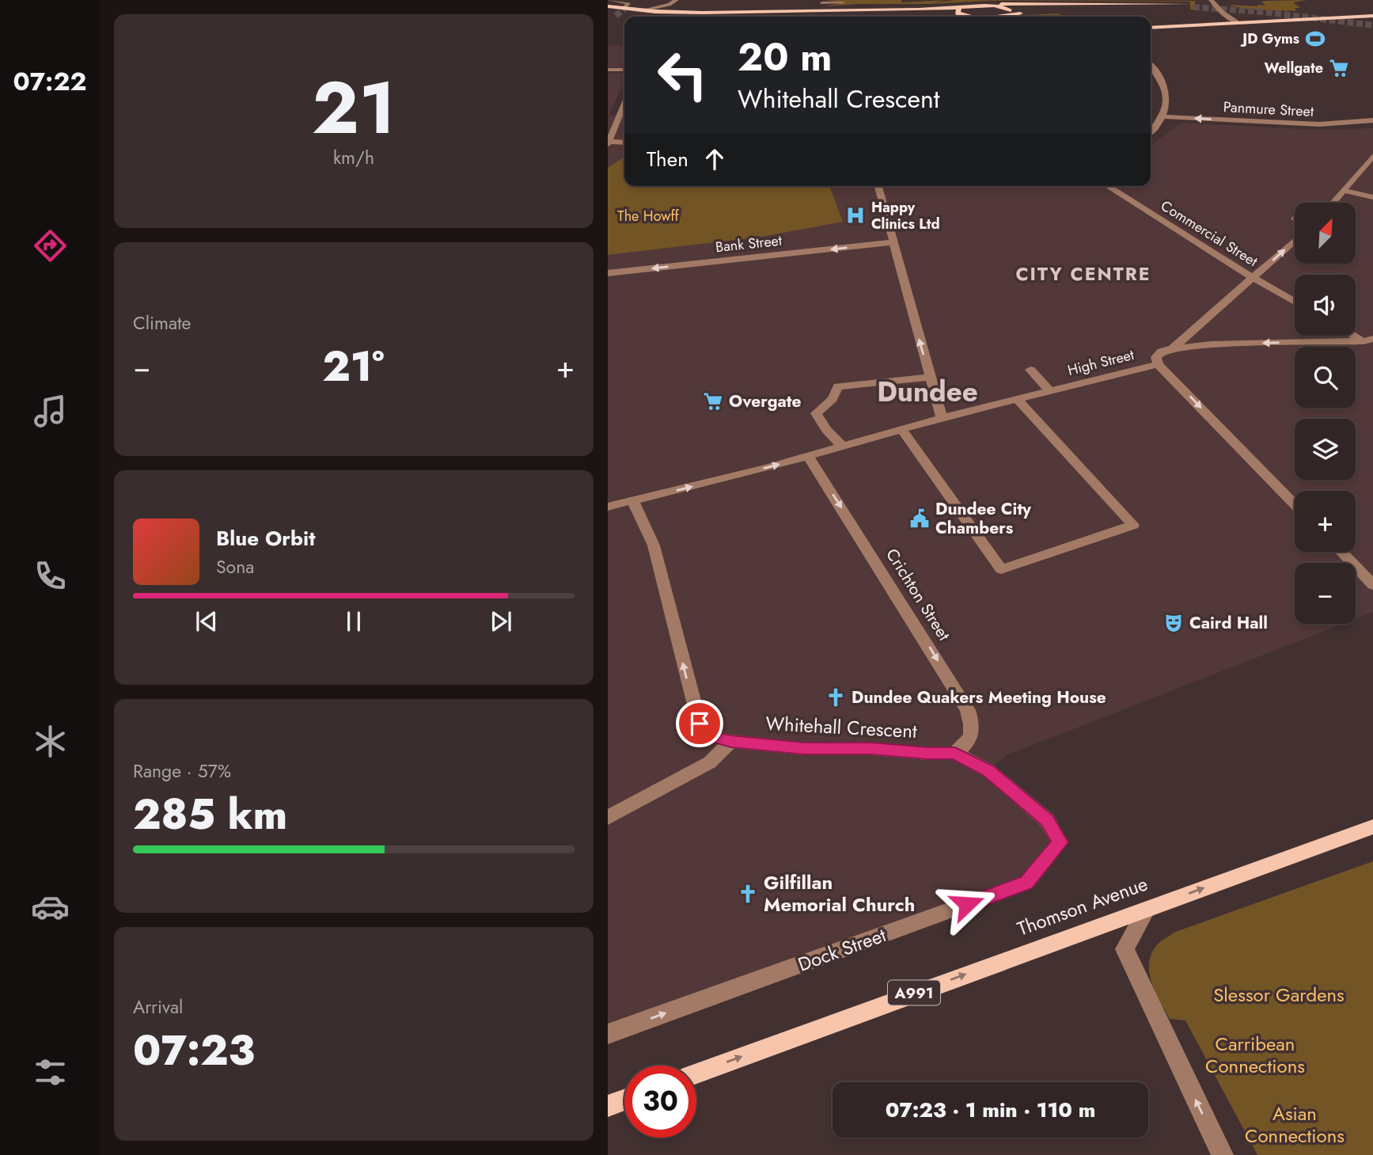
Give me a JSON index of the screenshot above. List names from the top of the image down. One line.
{"streets":{"main road":["Thomson Avenue","A991"],"street":["Panmure Street","Commercial Street","Bank Street","High Street","Crichton Street","Whitehall Crescent","Dock Street"]},"crossings":[["High Street","Crichton Street"],["High Street","Whitehall Crescent"],["Crichton Street","Whitehall Crescent"],["Crichton Street","Dock Street"],["Whitehall Crescent","Dock Street"]],"one_way":["Panmure Street","Bank Street","Crichton Street","Whitehall Crescent","Thomson Avenue"],"districts":["CITY CENTRE","Dundee"],"parks":["The Howff","Slessor Gardens","Carribean Connections","Asian Connections"],"places":{"sports":["JD Gyms"],"supermarket":["Wellgate","Overgate"],"hospital":["Happy Clinics Ltd"],"public building":["Dundee City Chambers"],"theatre":["Caird Hall"],"church":["Dundee Quakers Meeting House","Gilfillan Memorial Church"]},"north":"top right","page":{"tabs":"07:22","tile":[["21","km/h"],"Climate",["Range · 57%","285 km"],["Arrival","07:23"]],"turn":["20 m","Whitehall Crescent"],"then":"Then","map_buttons":["+","−"],"heat":["−","21°","+"],"song":["Blue Orbit","Sona"],"limit":"30","trip":"07:23 · 1 min · 110 m"}}
